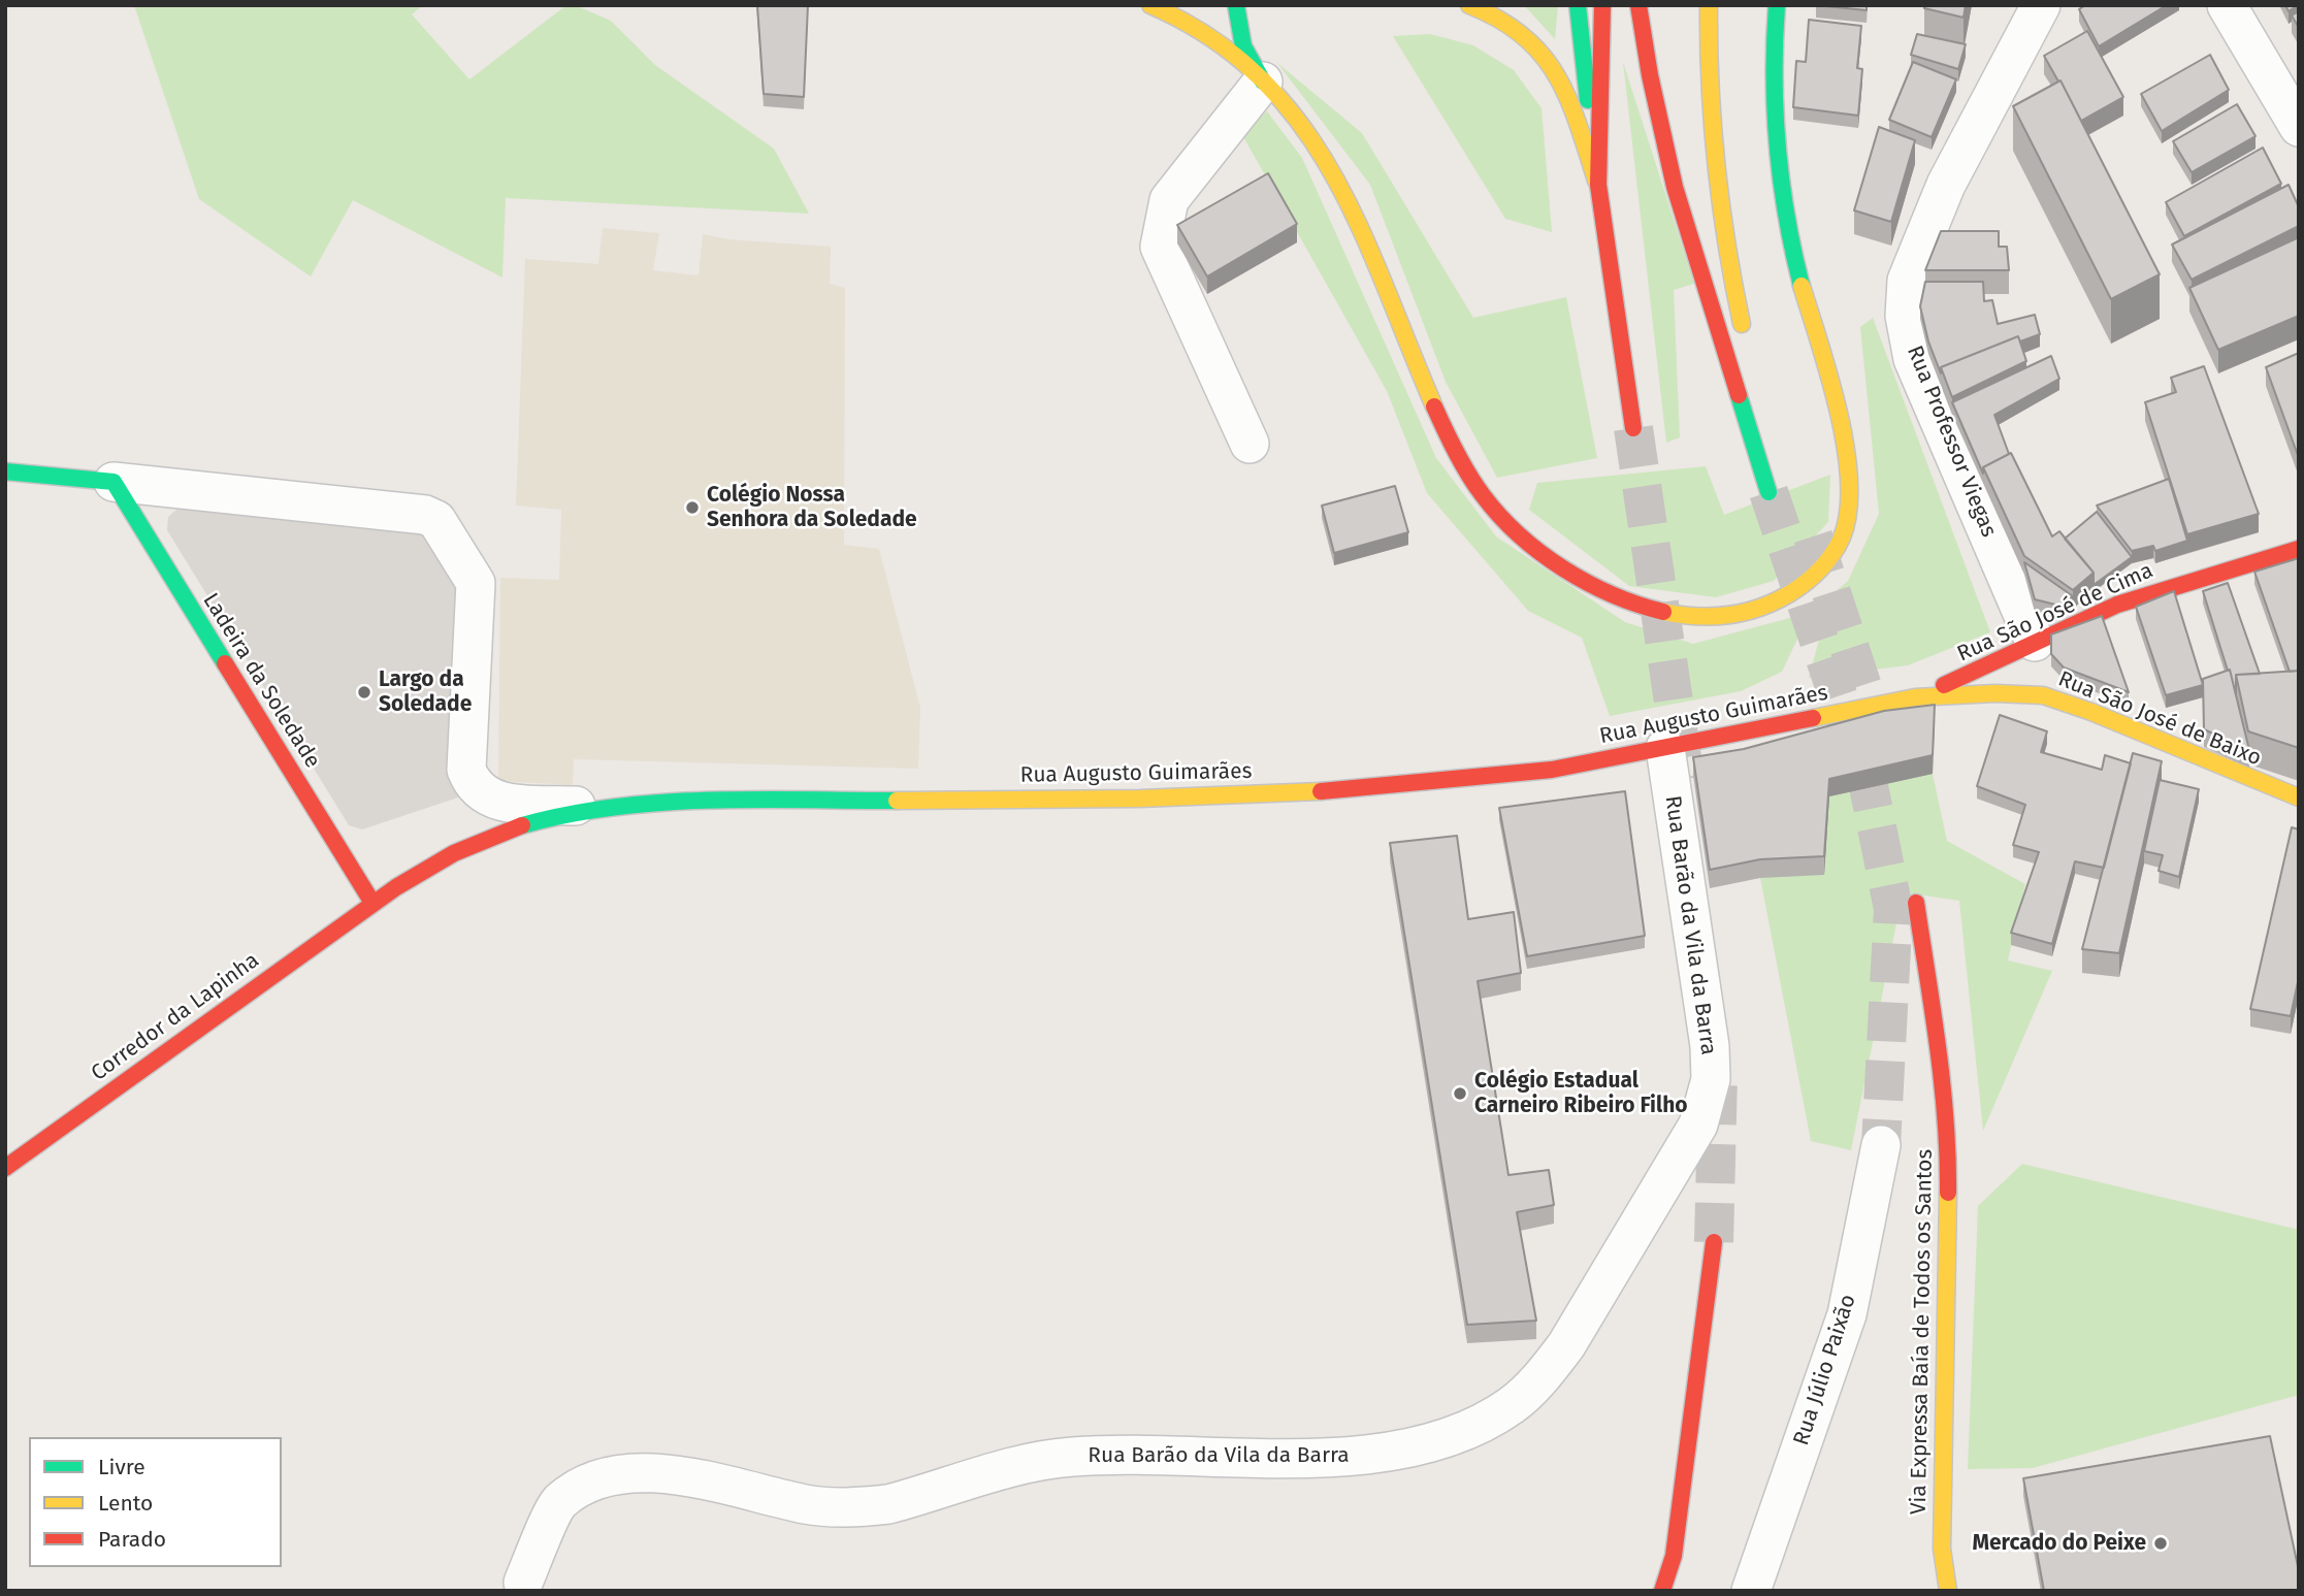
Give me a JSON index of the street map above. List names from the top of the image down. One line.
{"streets":{"main road":["Rua São José de Cima","Ladeira da Soledade","Rua Augusto Guimarães","Rua São José de Baixo","Corredor da Lapinha","Via Expressa Baía de Todos os Santos"],"street":["Rua Professor Viegas","Rua Barão da Vila da Barra","Rua Júlio Paixão"]},"crossings":[["Rua Professor Viegas","Rua São José de Cima"],["Rua São José de Cima","Rua Augusto Guimarães"],["Rua São José de Cima","Rua São José de Baixo"],["Ladeira da Soledade","Rua Augusto Guimarães"],["Ladeira da Soledade","Corredor da Lapinha"],["Rua Augusto Guimarães","Rua São José de Baixo"],["Rua Augusto Guimarães","Rua Barão da Vila da Barra"],["Rua Augusto Guimarães","Corredor da Lapinha"]],"places":["Colégio Nossa Senhora da Soledade","Largo da Soledade","Colégio Estadual Carneiro Ribeiro Filho","Mercado do Peixe"],"legend":["Livre","Lento","Parado"]}
